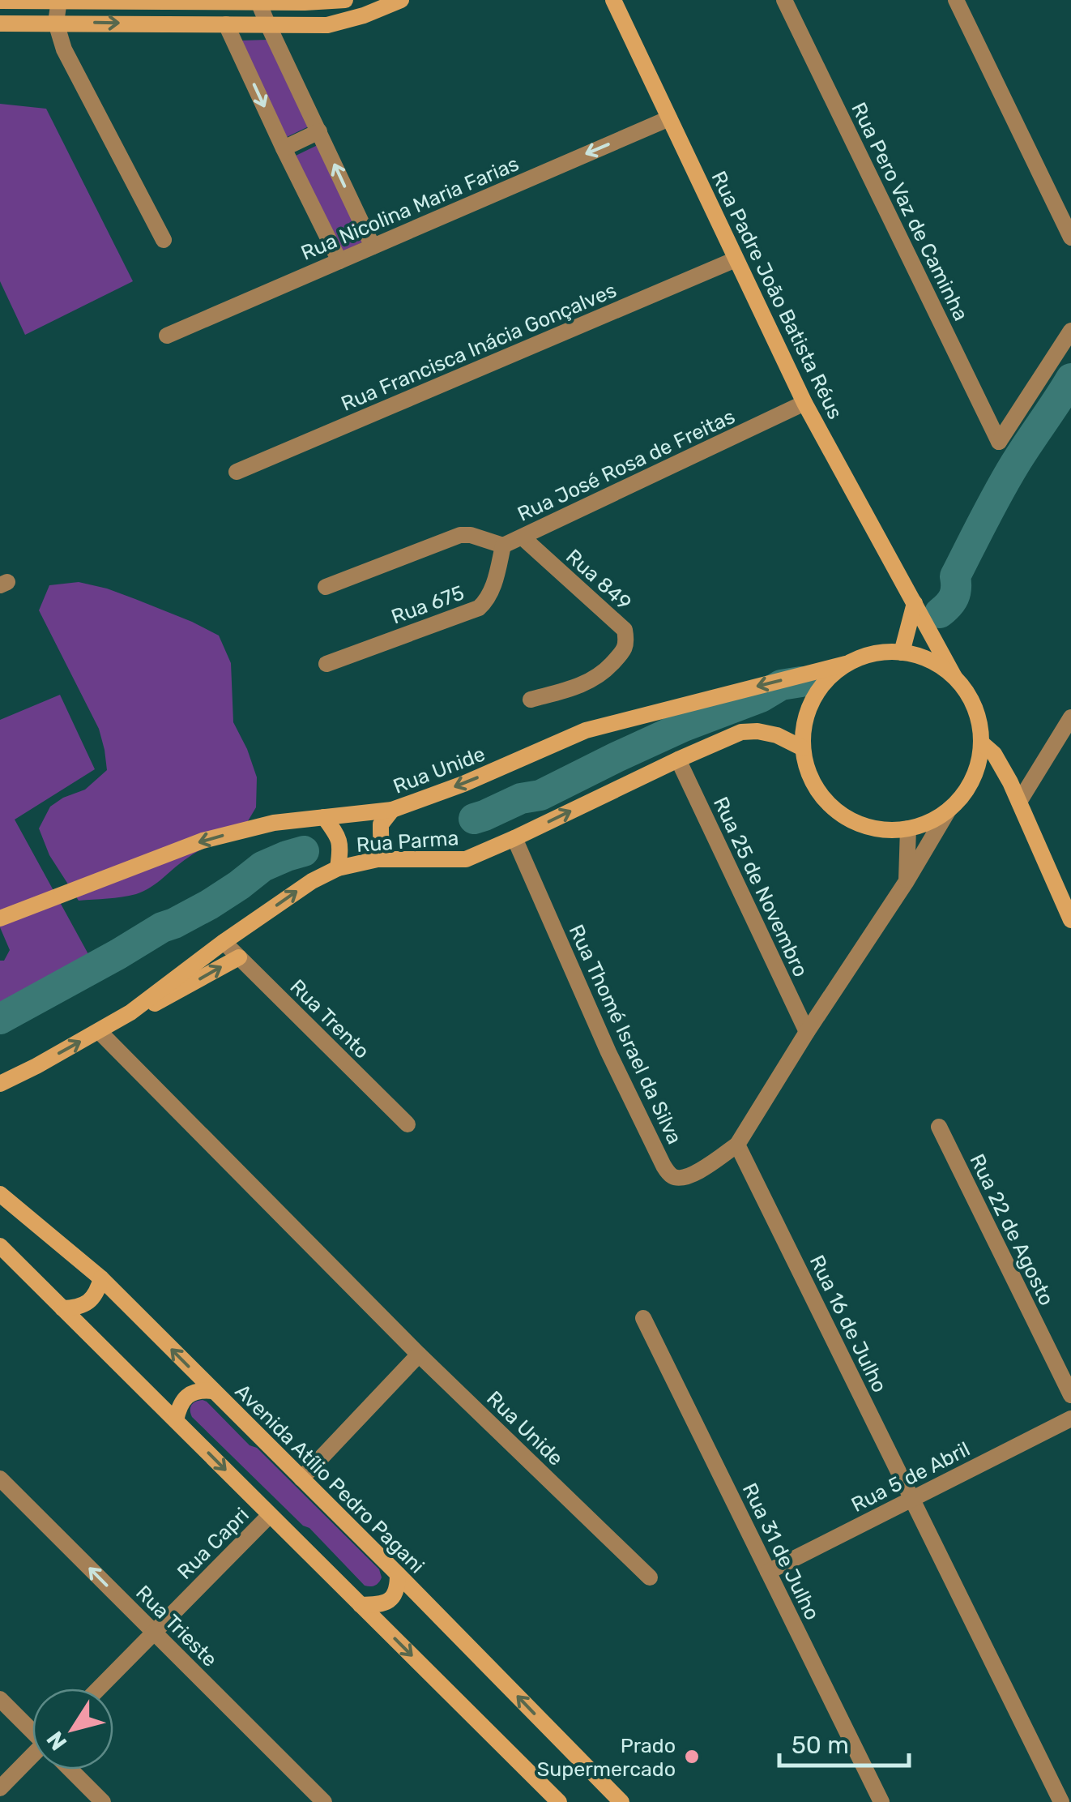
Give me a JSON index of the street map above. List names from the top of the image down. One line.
{"streets":{"main road":["Rua Padre João Batista Réus","Rua Unide","Rua Parma","Avenida Atílio Pedro Pagani"],"street":["Rua Nicolina Maria Farias","Rua Pero Vaz de Caminha","Rua Francisca Inácia Gonçalves","Rua José Rosa de Freitas","Rua 849","Rua 675","Rua 25 de Novembro","Rua Trento","Rua Thomé Israel da Silva","Rua 22 de Agosto","Rua 16 de Julho","Rua 5 de Abril","Rua Capri","Rua 31 de Julho","Rua Trieste"]},"crossings":[["Rua Nicolina Maria Farias","Rua Padre João Batista Réus"],["Rua Padre João Batista Réus","Rua Francisca Inácia Gonçalves"],["Rua Padre João Batista Réus","Rua José Rosa de Freitas"],["Rua Padre João Batista Réus","Rua Unide"],["Rua Padre João Batista Réus","Rua Parma"],["Rua José Rosa de Freitas","Rua 849"],["Rua José Rosa de Freitas","Rua 675"],["Rua Unide","Rua Parma"],["Rua Parma","Rua 25 de Novembro"],["Rua Parma","Rua Trento"],["Rua Parma","Rua Thomé Israel da Silva"],["Rua Thomé Israel da Silva","Rua 16 de Julho"],["Rua 16 de Julho","Rua 5 de Abril"],["Rua 5 de Abril","Rua 31 de Julho"],["Rua Capri","Rua Trieste"]],"one_way":["Rua Nicolina Maria Farias","Rua Unide","Rua Parma","Rua Trieste"],"places":["Prado Supermercado"],"scale_bar":"50 m","north":"bottom left"}
